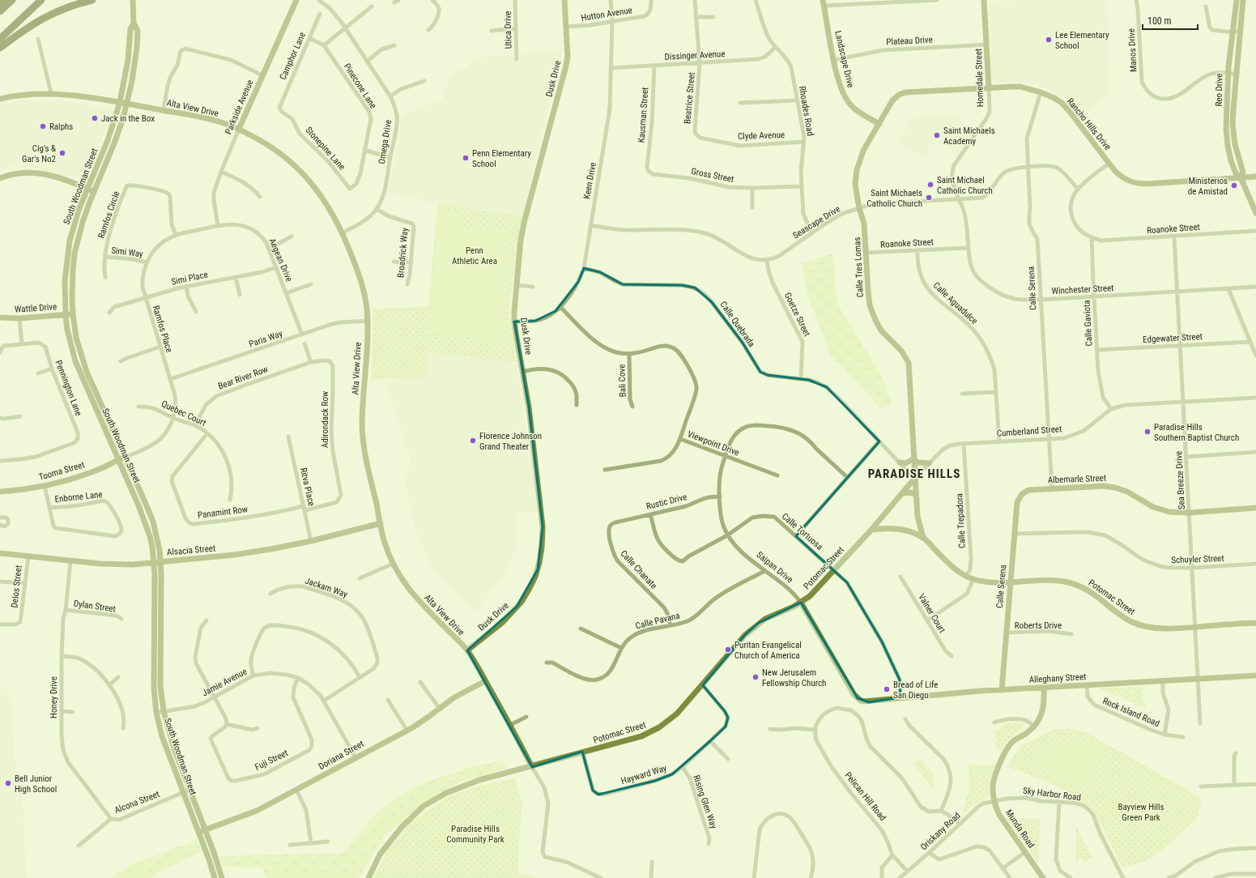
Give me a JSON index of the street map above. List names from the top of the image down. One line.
{"streets":{"street":["Hutton Avenue","Utica Drive","Plateau Drive","Manos Drive","Dissinger Avenue","Camphor Lane","Landscape Drive","Homedale Street","Dusk Drive","Pinecone Lane","Reo Drive","Beatrice Street","Parkside Avenue","Alta View Drive","Rhoades Road","Kausman Street","Rancho Hills Drive","Clyde Avenue","Omega Drive","Stonepine Lane","Gross Street","Keen Drive","South Woodman Street","Ramfos Circle","Seascape Drive","Roanoke Street","Simi Way","Broadrick Way","Aegean Drive","Calle Tres Lomas","Simi Place","Calle Serena","Winchester Street","Calle Aguadulce","Wattle Drive","Goetze Street","Calle Gaviota","Calle Quebrada","Ramfos Place","Edgewater Street","Paris Way","Bear River Row","Bali Cove","Pennington Lane","Quebec Court","Adirondack Row","Cumberland Street","Viewpoint Drive","Tooma Street","Albemarle Street","Sea Breeze Drive","Ritva Place","Enborne Lane","Rustic Drive","Panamint Row","Calle Trepadora","Calle Tortuosa","Alsacia Street","Schuyler Street","Saipan Drive","Potomac Street","Calle Chanate","Delos Street","Jackam Way","Dylan Street","Valner Court","Calle Pavana","Roberts Drive","Alleghany Street","Jamie Avenue","Honey Drive","Rock Island Road","Doriana Street","Fuji Street","Hayward Way","Sky Harbor Road","Pelican Hill Road","Alcona Street","Rising Glen Way","Munda Road","Oriskany Road"]},"crossings":[["Hutton Avenue","Dusk Drive"],["Hutton Avenue","Keen Drive"],["Plateau Drive","Landscape Drive"],["Plateau Drive","Homedale Street"],["Manos Drive","Reo Drive"],["Dissinger Avenue","Beatrice Street"],["Dissinger Avenue","Rhoades Road"],["Dissinger Avenue","Kausman Street"],["Dissinger Avenue","Keen Drive"],["Camphor Lane","Pinecone Lane"],["Camphor Lane","Stonepine Lane"],["Landscape Drive","Rancho Hills Drive"],["Landscape Drive","Calle Tres Lomas"],["Homedale Street","Rancho Hills Drive"],["Homedale Street","Seascape Drive"],["Homedale Street","Winchester Street"],["Dusk Drive","Alta View Drive"],["Dusk Drive","Keen Drive"],["Pinecone Lane","Stonepine Lane"],["Reo Drive","Rancho Hills Drive"],["Beatrice Street","Clyde Avenue"],["Parkside Avenue","Alta View Drive"],["Parkside Avenue","Aegean Drive"],["Parkside Avenue","Ramfos Place"],["Alta View Drive","Omega Drive"],["Alta View Drive","South Woodman Street"],["Alta View Drive","Paris Way"],["Alta View Drive","Alsacia Street"],["Alta View Drive","Potomac Street"],["Alta View Drive","Doriana Street"],["Rhoades Road","Clyde Avenue"],["Rhoades Road","Gross Street"],["Rhoades Road","Seascape Drive"],["Kausman Street","Gross Street"],["Rancho Hills Drive","Calle Tres Lomas"],["Rancho Hills Drive","Calle Serena"],["Omega Drive","Broadrick Way"],["Keen Drive","Seascape Drive"],["Keen Drive","Calle Quebrada"],["Keen Drive","Viewpoint Drive"],["South Woodman Street","Wattle Drive"],["South Woodman Street","Ramfos Place"],["South Woodman Street","Tooma Street"],["South Woodman Street","Alsacia Street"],["South Woodman Street","Jamie Avenue"],["South Woodman Street","Doriana Street"],["South Woodman Street","Alcona Street"],["Ramfos Circle","Simi Way"],["Ramfos Circle","Ramfos Place"],["Seascape Drive","Calle Tres Lomas"],["Seascape Drive","Calle Serena"],["Seascape Drive","Winchester Street"],["Seascape Drive","Goetze Street"],["Roanoke Street","Calle Tres Lomas"],["Roanoke Street","Winchester Street"],["Roanoke Street","Calle Aguadulce"],["Roanoke Street","Calle Gaviota"],["Roanoke Street","Sea Breeze Drive"],["Simi Way","Ramfos Place"],["Aegean Drive","Simi Place"],["Aegean Drive","Ramfos Place"],["Aegean Drive","Paris Way"],["Calle Tres Lomas","Calle Quebrada"],["Calle Tres Lomas","Cumberland Street"],["Calle Tres Lomas","Potomac Street"],["Simi Place","Ramfos Place"],["Calle Serena","Winchester Street"],["Calle Serena","Cumberland Street"],["Calle Serena","Albemarle Street"],["Calle Serena","Schuyler Street"],["Calle Serena","Potomac Street"],["Calle Serena","Roberts Drive"],["Calle Serena","Alleghany Street"],["Winchester Street","Calle Gaviota"],["Winchester Street","Sea Breeze Drive"],["Calle Aguadulce","Cumberland Street"],["Goetze Street","Calle Quebrada"],["Calle Gaviota","Edgewater Street"],["Calle Gaviota","Cumberland Street"],["Calle Quebrada","Cumberland Street"],["Ramfos Place","Paris Way"],["Ramfos Place","Quebec Court"],["Ramfos Place","Tooma Street"],["Edgewater Street","Sea Breeze Drive"],["Bear River Row","Quebec Court"],["Bear River Row","Adirondack Row"],["Bali Cove","Viewpoint Drive"],["Quebec Court","Panamint Row"],["Adirondack Row","Ritva Place"],["Cumberland Street","Sea Breeze Drive"],["Cumberland Street","Calle Trepadora"],["Cumberland Street","Potomac Street"],["Viewpoint Drive","Saipan Drive"],["Albemarle Street","Sea Breeze Drive"],["Sea Breeze Drive","Schuyler Street"],["Sea Breeze Drive","Potomac Street"],["Sea Breeze Drive","Alleghany Street"],["Ritva Place","Panamint Row"],["Ritva Place","Alsacia Street"],["Rustic Drive","Calle Tortuosa"],["Rustic Drive","Saipan Drive"],["Rustic Drive","Calle Chanate"],["Calle Trepadora","Potomac Street"],["Calle Tortuosa","Saipan Drive"],["Calle Tortuosa","Potomac Street"],["Calle Tortuosa","Alleghany Street"],["Alsacia Street","Delos Street"],["Alsacia Street","Honey Drive"],["Saipan Drive","Potomac Street"],["Saipan Drive","Calle Pavana"],["Saipan Drive","Alleghany Street"],["Potomac Street","Hayward Way"],["Calle Chanate","Calle Pavana"],["Dylan Street","Honey Drive"],["Alleghany Street","Rock Island Road"],["Alleghany Street","Munda Road"],["Jamie Avenue","Doriana Street"],["Jamie Avenue","Fuji Street"],["Honey Drive","Alcona Street"],["Hayward Way","Rising Glen Way"],["Sky Harbor Road","Munda Road"],["Sky Harbor Road","Oriskany Road"],["Pelican Hill Road","Oriskany Road"],["Munda Road","Oriskany Road"]],"districts":["PARADISE HILLS"],"parks":["Penn Athletic Area","Bayview Hills Green Park","Paradise Hills Community Park"],"places":["Lee Elementary School","Jack in the Box","Ralphs","Saint Michaels Academy","Cig's & Gar's No2","Penn Elementary School","Saint Michael Catholic Church","Ministerios de Amistad","Saint Michaels Catholic Church","Paradise Hills Southern Baptist Church","Florence Johnson Grand Theater","Puritan Evangelical Church of America","New Jerusalem Fellowship Church","Bread of Life San Diego","Bell Junior High School"],"scale_bar":"100 m"}
